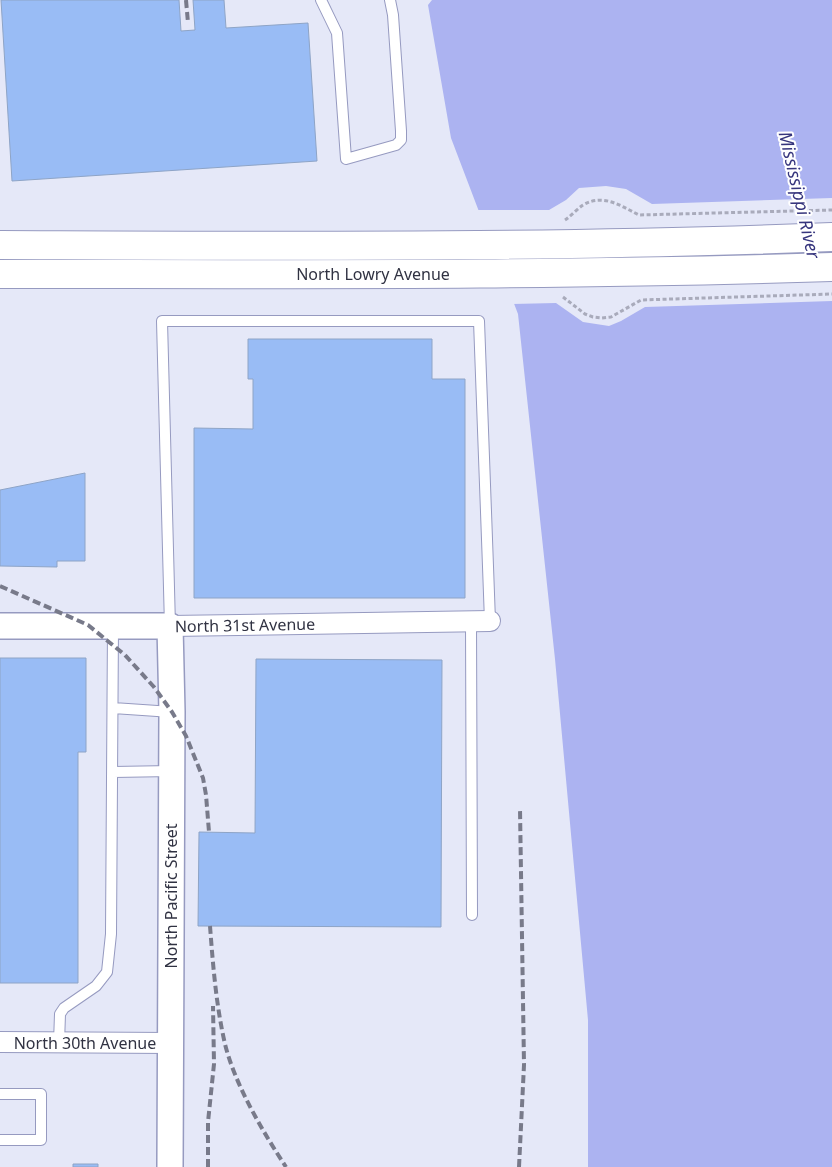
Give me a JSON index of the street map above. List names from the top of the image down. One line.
{"streets":{"main road":["North Lowry Avenue"],"street":["North 31st Avenue","North Pacific Street","North 30th Avenue"]},"crossings":[["North 31st Avenue","North Pacific Street"],["North Pacific Street","North 30th Avenue"]],"water":["Mississippi River"]}
